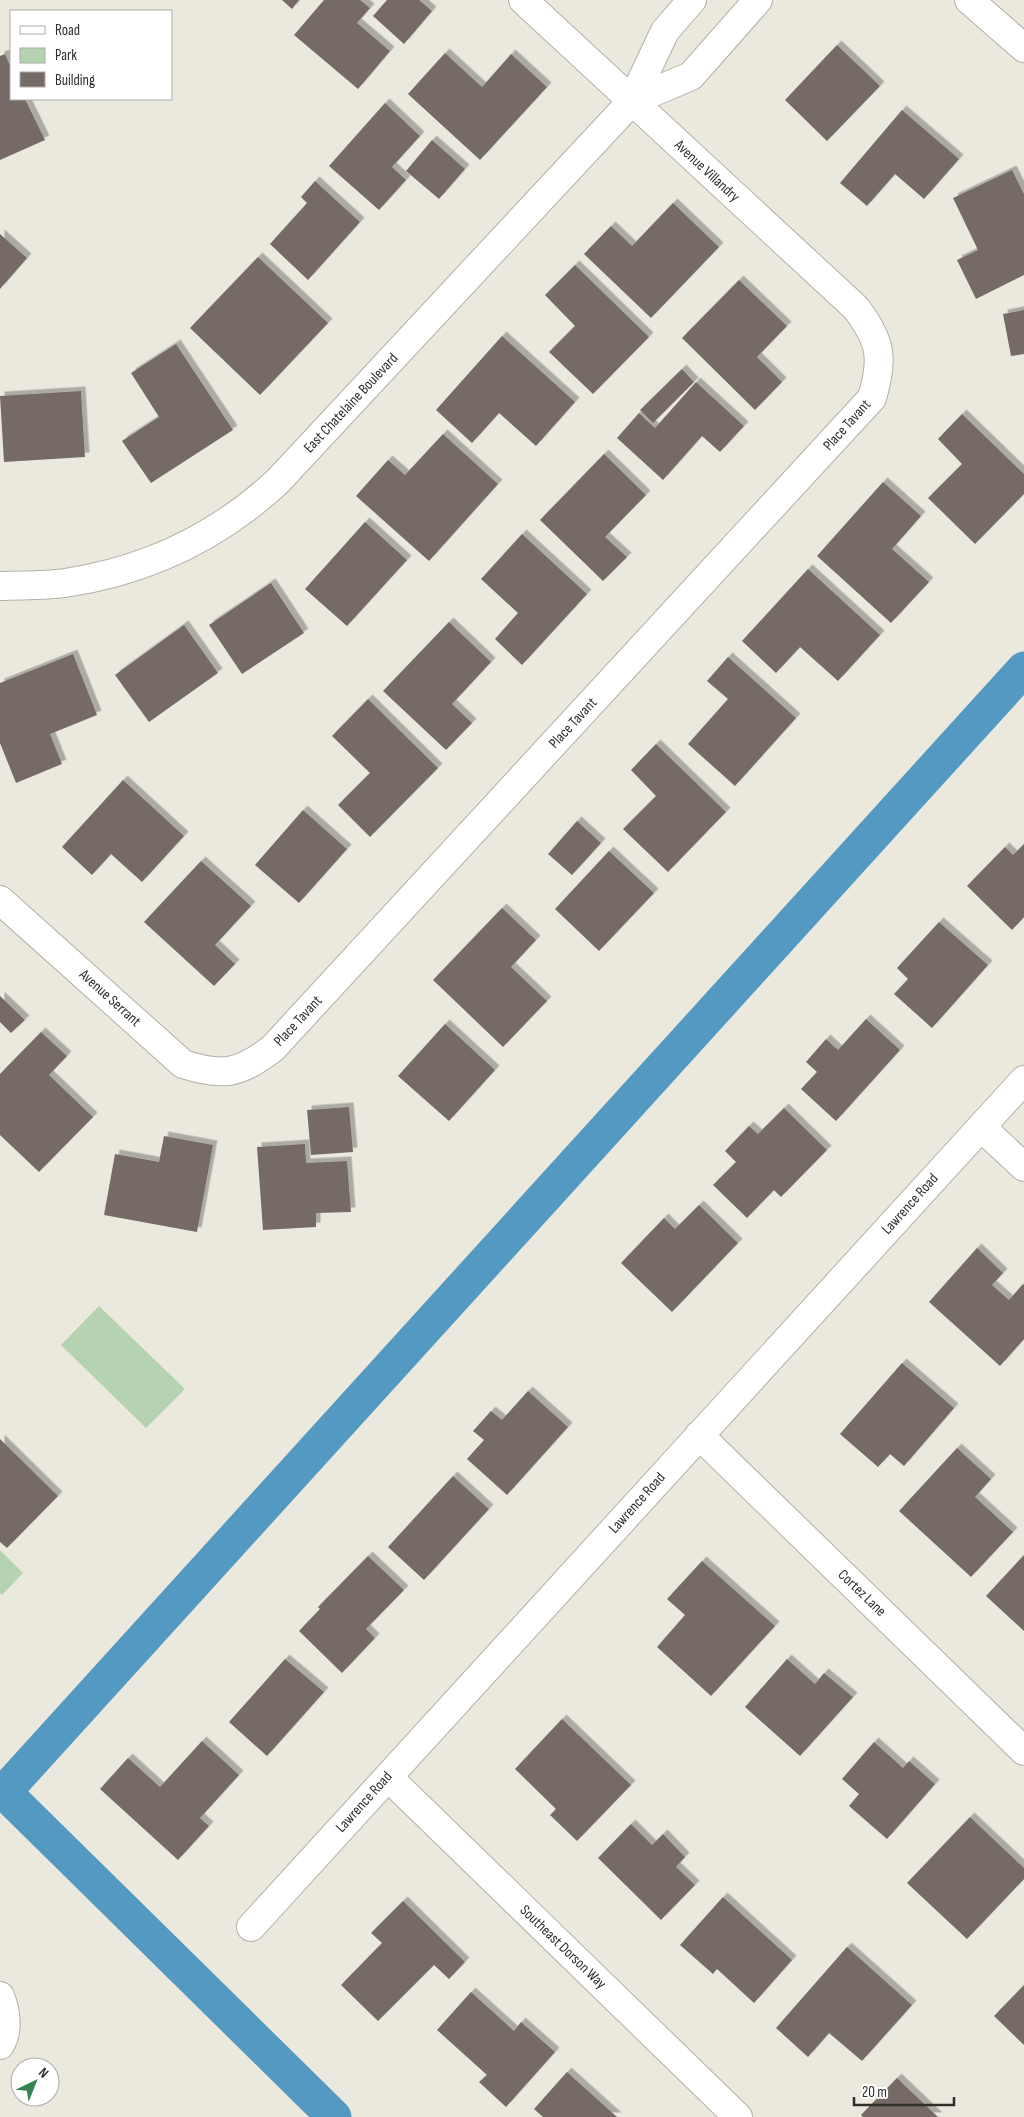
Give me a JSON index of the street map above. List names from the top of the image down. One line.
{"streets":{"street":["Avenue Villandry","East Chatelaine Boulevard","Place Tavant","Avenue Serrant","Lawrence Road","Cortez Lane","Southeast Dorson Way"]},"crossings":[["Avenue Villandry","East Chatelaine Boulevard"],["Avenue Villandry","Place Tavant"],["Place Tavant","Avenue Serrant"],["Lawrence Road","Cortez Lane"],["Lawrence Road","Southeast Dorson Way"]],"legend":["Road","Park","Building"],"scale_bar":"20 m","north":"top right"}
